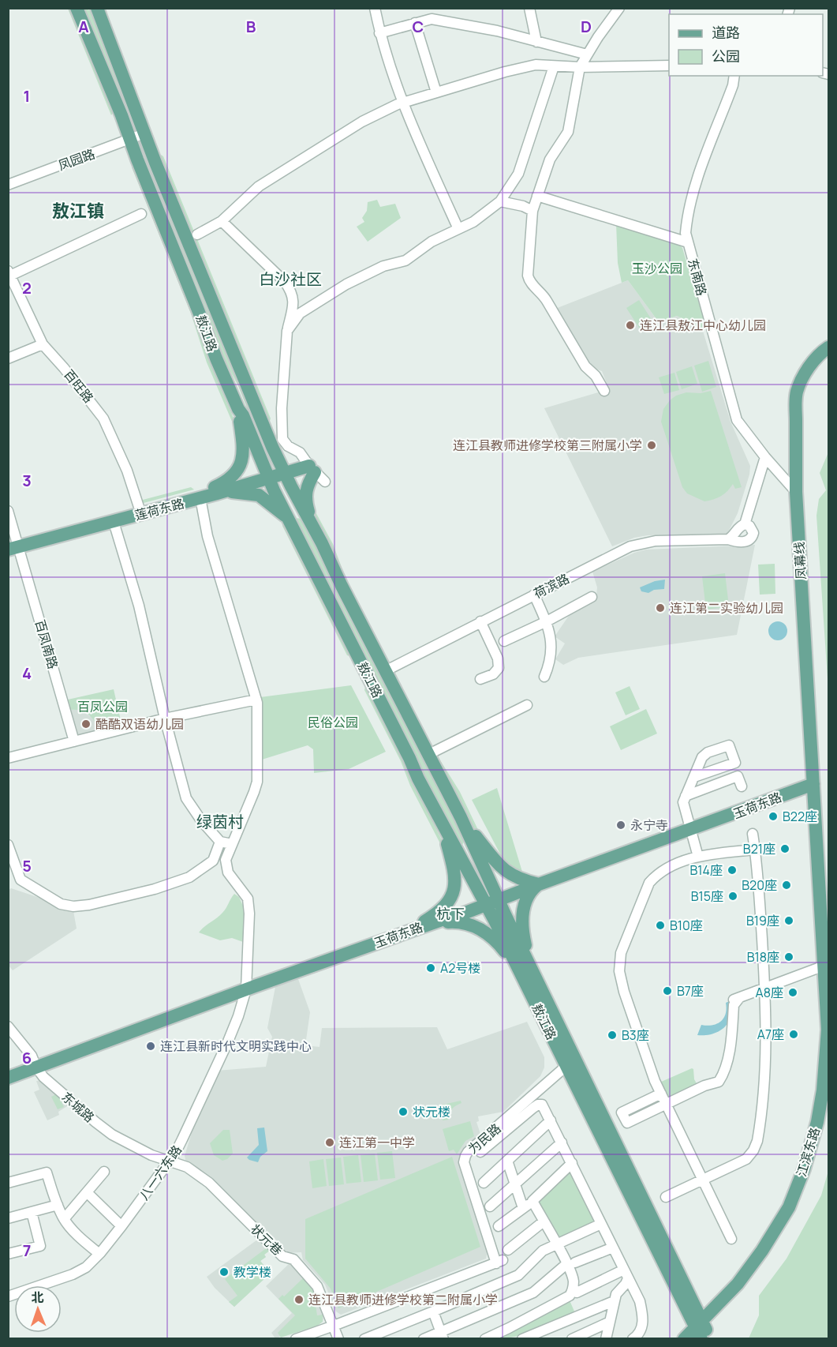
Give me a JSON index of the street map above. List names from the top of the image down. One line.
{"streets":{"main road":["敖江路","莲荷东路","凤幕线","玉荷东路","江滨东路"],"street":["凤园路","东南路","百旺路","荷滨路","百凤南路","东城路","为民路","八一六东路","状元巷"]},"crossings":[["凤园路","敖江路"],["东南路","凤幕线"],["东南路","荷滨路"],["敖江路","莲荷东路"],["敖江路","荷滨路"],["敖江路","玉荷东路"],["敖江路","为民路"],["敖江路","江滨东路"],["百旺路","莲荷东路"],["莲荷东路","百凤南路"],["凤幕线","玉荷东路"],["凤幕线","江滨东路"],["玉荷东路","东城路"],["玉荷东路","江滨东路"],["玉荷东路","八一六东路"],["东城路","八一六东路"],["东城路","状元巷"],["为民路","状元巷"],["八一六东路","状元巷"]],"districts":["敖江镇","白沙社区","绿茵村","杭下"],"parks":["玉沙公园","百凤公园","民俗公园"],"places":["连江县敖江中心幼儿园","连江县教师进修学校第三附属小学","连江第二实验幼儿园","酷酷双语幼儿园","B22座","永宁寺","B21座","B14座","B20座","B15座","B19座","B10座","B18座","A2号楼","B7座","A8座","A7座","B3座","连江县新时代文明实践中心","状元楼","连江第一中学","教学楼","连江县教师进修学校第二附属小学"],"legend":["道路","公园"],"north":"top","grid":{"columns":["A","B","C","D"],"rows":["1","2","3","4","5","6","7"]}}
